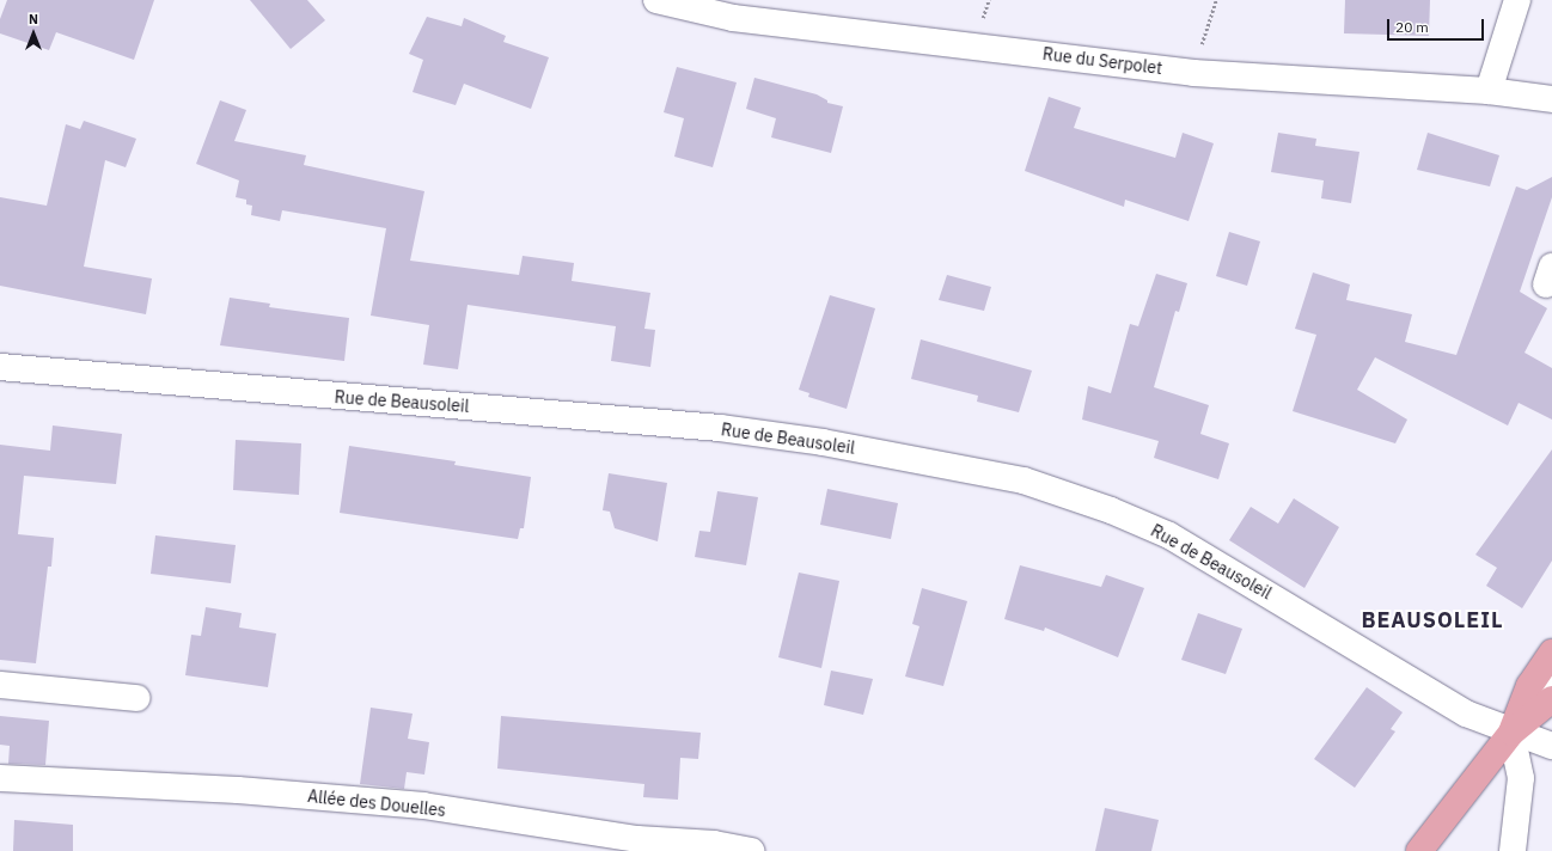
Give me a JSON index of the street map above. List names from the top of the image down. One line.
{"streets":{"street":["Rue du Serpolet","Rue de Beausoleil","Allée des Douelles"]},"districts":["BEAUSOLEIL"],"scale_bar":"20 m","north":"top"}
